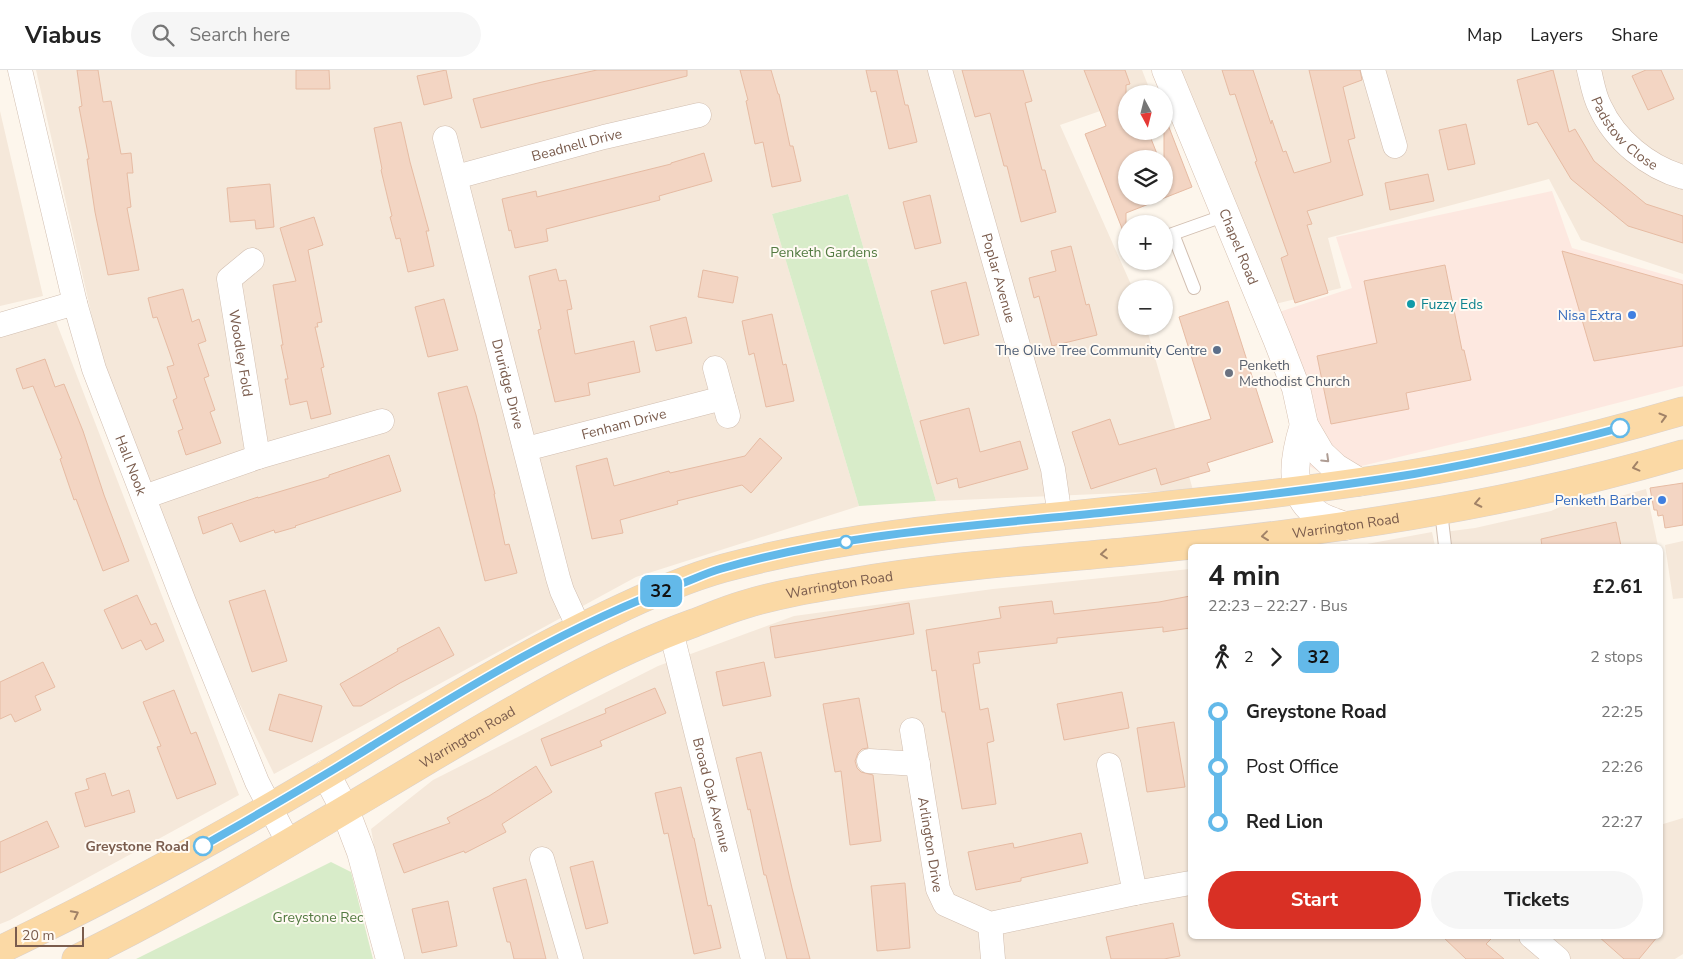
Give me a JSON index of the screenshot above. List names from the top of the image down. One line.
{"streets":{"main road":["Warrington Road"],"street":["Padstow Close","Beadnell Drive","Chapel Road","Poplar Avenue","Woodley Fold","Druridge Drive","Fenham Drive","Hall Nook","Broad Oak Avenue","Arlington Drive"]},"crossings":[["Beadnell Drive","Druridge Drive"],["Druridge Drive","Fenham Drive"],["Hall Nook","Warrington Road"],["Warrington Road","Broad Oak Avenue"]],"parks":["Penketh Gardens","Greystone Rec"],"places":["Fuzzy Eds","Nisa Extra","The Olive Tree Community Centre","Penketh Methodist Church","Penketh Barber","Greystone Road"],"lines":["bus line 32"],"scale_bar":"20 m","north":"bottom","page":{"header":"Viabus","search":"Search here","nav":["Map","Layers","Share"],"on_map":"32","map_buttons":["+","−"],"heading":["4 min","22:23 – 22:27 · Bus","£2.61"],"legs":["2","32","2 stops"],"list":[{"name":"Greystone Road","value":"22:25"},{"name":"Post Office","value":"22:26"},{"name":"Red Lion","value":"22:27"}],"buttons":["Start","Tickets"],"scale":"20 m"}}
